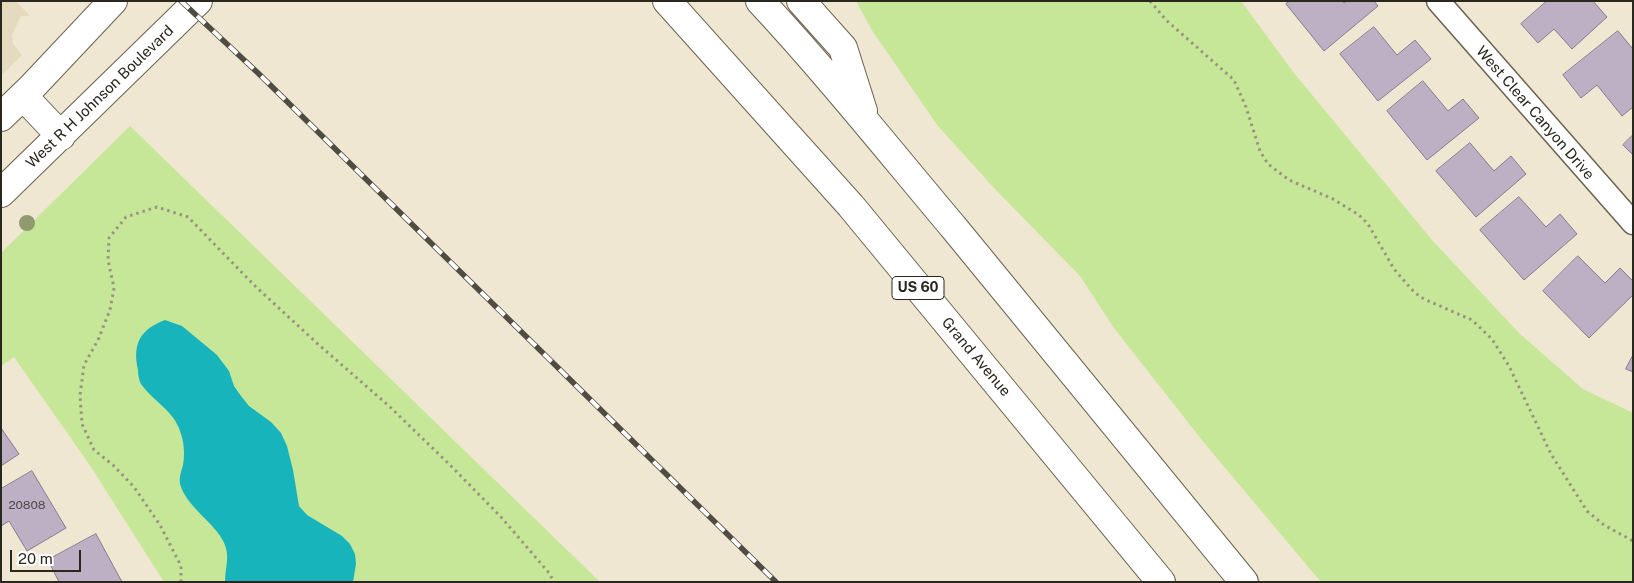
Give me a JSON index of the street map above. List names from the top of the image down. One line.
{"streets":{"main road":["West R H Johnson Boulevard","US 60","Grand Avenue"],"street":["West Clear Canyon Drive"]},"house_numbers":["20808"],"scale_bar":"20 m"}
